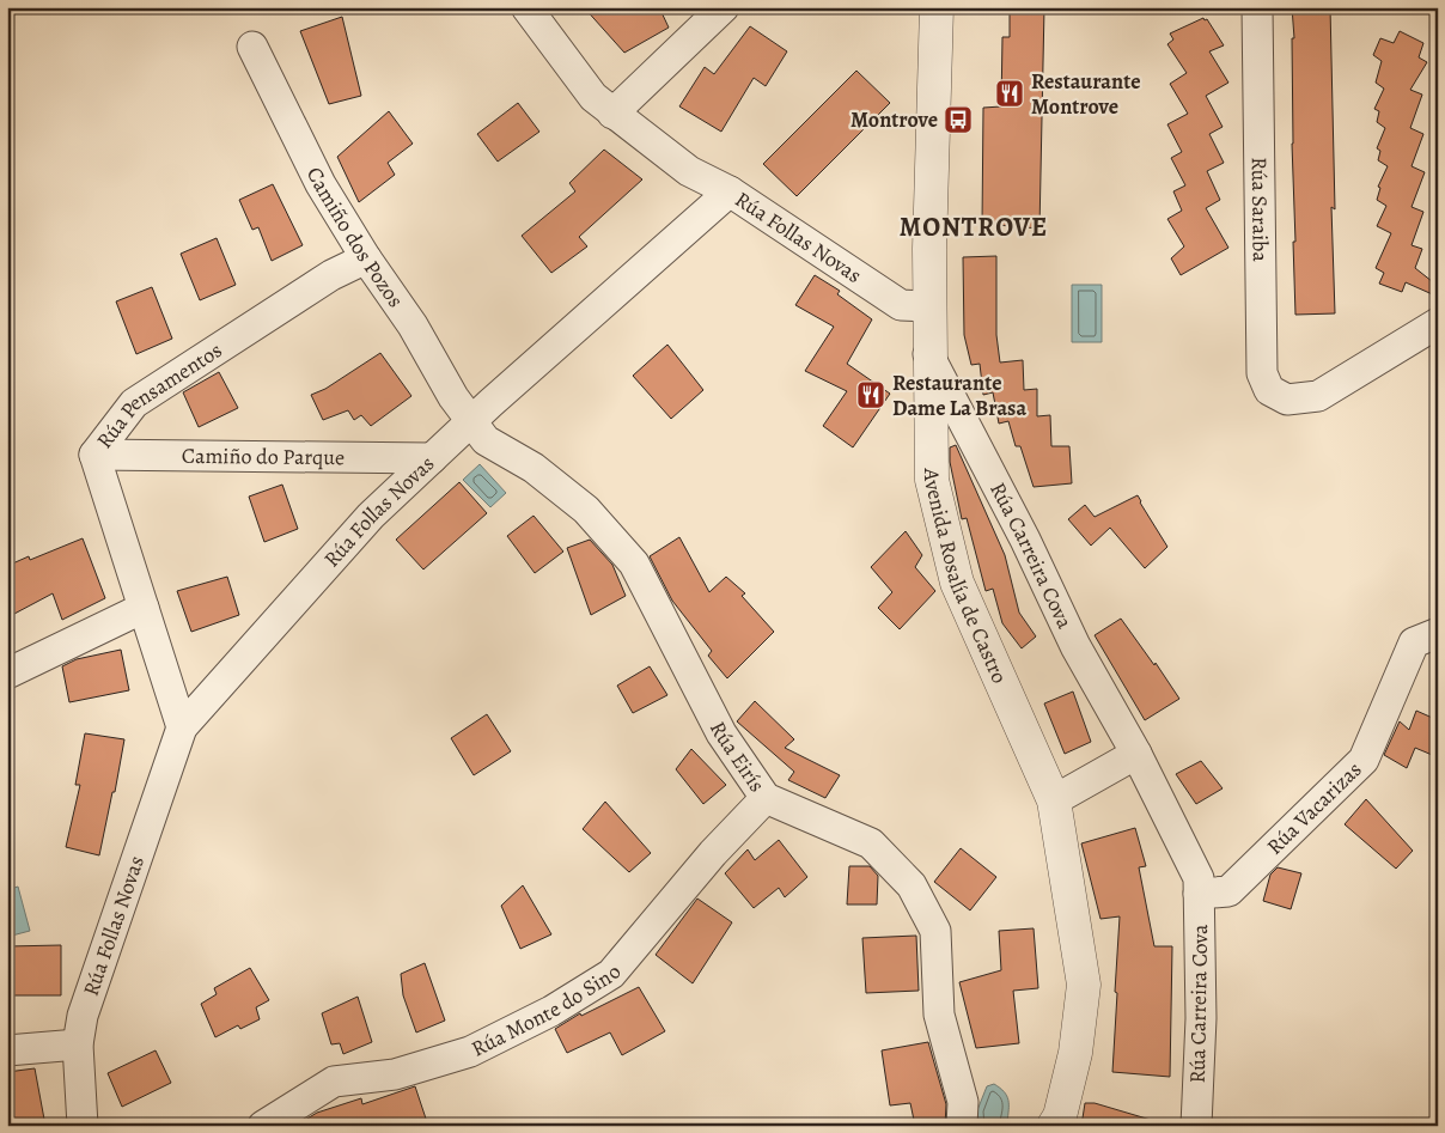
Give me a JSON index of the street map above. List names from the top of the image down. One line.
{"streets":{"street":["Rúa Saraiba","Camiño dos Pozos","Rúa Follas Novas","Rúa Pensamentos","Camiño do Parque","Rúa Carreira Cova","Avenida Rosalía de Castro","Rúa Eirís","Rúa Vacarizas","Rúa Monte do Sino"]},"crossings":[["Camiño dos Pozos","Rúa Follas Novas"],["Camiño dos Pozos","Rúa Pensamentos"],["Camiño dos Pozos","Rúa Eirís"],["Rúa Follas Novas","Rúa Pensamentos"],["Rúa Follas Novas","Camiño do Parque"],["Rúa Follas Novas","Avenida Rosalía de Castro"],["Rúa Follas Novas","Rúa Eirís"],["Rúa Pensamentos","Camiño do Parque"],["Rúa Carreira Cova","Avenida Rosalía de Castro"],["Rúa Carreira Cova","Rúa Vacarizas"],["Rúa Eirís","Rúa Monte do Sino"]],"districts":["MONTROVE"],"places":{"restaurant":["Restaurante Montrove","Restaurante Dame La Brasa"],"bus stop":["Montrove"]}}
